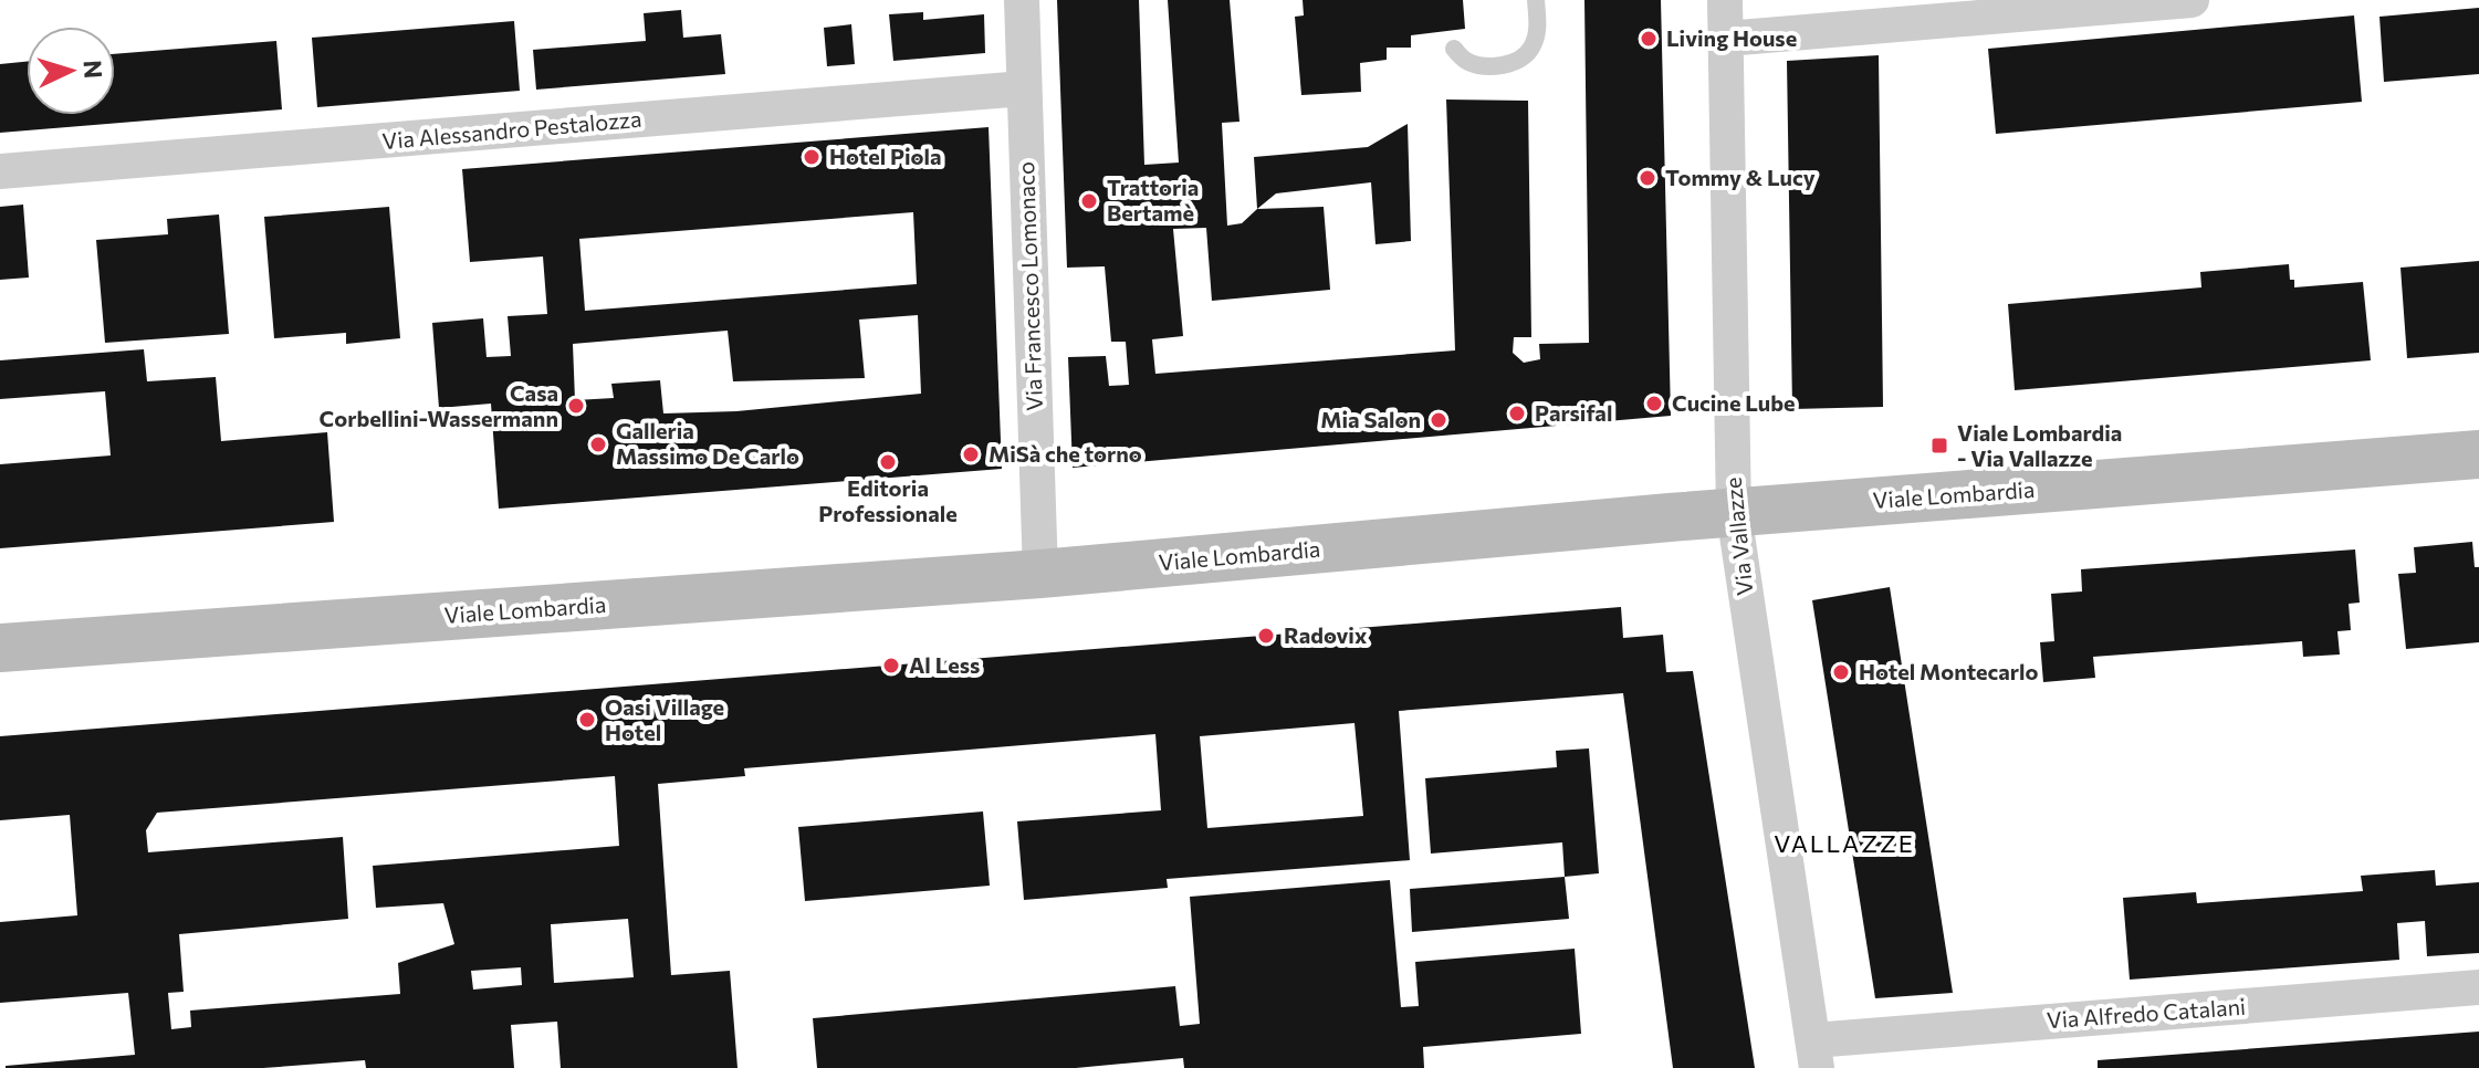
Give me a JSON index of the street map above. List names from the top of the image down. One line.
{"streets":{"street":["Via Alessandro Pestalozza","Via Francesco Lomonaco","Viale Lombardia","Via Vallazze","Via Alfredo Catalani"]},"crossings":[["Via Alessandro Pestalozza","Via Francesco Lomonaco"],["Via Francesco Lomonaco","Viale Lombardia"],["Viale Lombardia","Via Vallazze"],["Via Vallazze","Via Alfredo Catalani"]],"districts":["VALLAZZE"],"places":{"other":["Living House","Hotel Piola","Tommy & Lucy","Trattoria Bertamè","Cucine Lube","Casa Corbellini-Wassermann","Parsifal","Mia Salon","Galleria Massimo De Carlo","MiSà che torno","Editoria Professionale","Radovix","Al Less","Hotel Montecarlo","Oasi Village Hotel"],"transit":["Viale Lombardia - Via Vallazze"]},"north":"right"}
